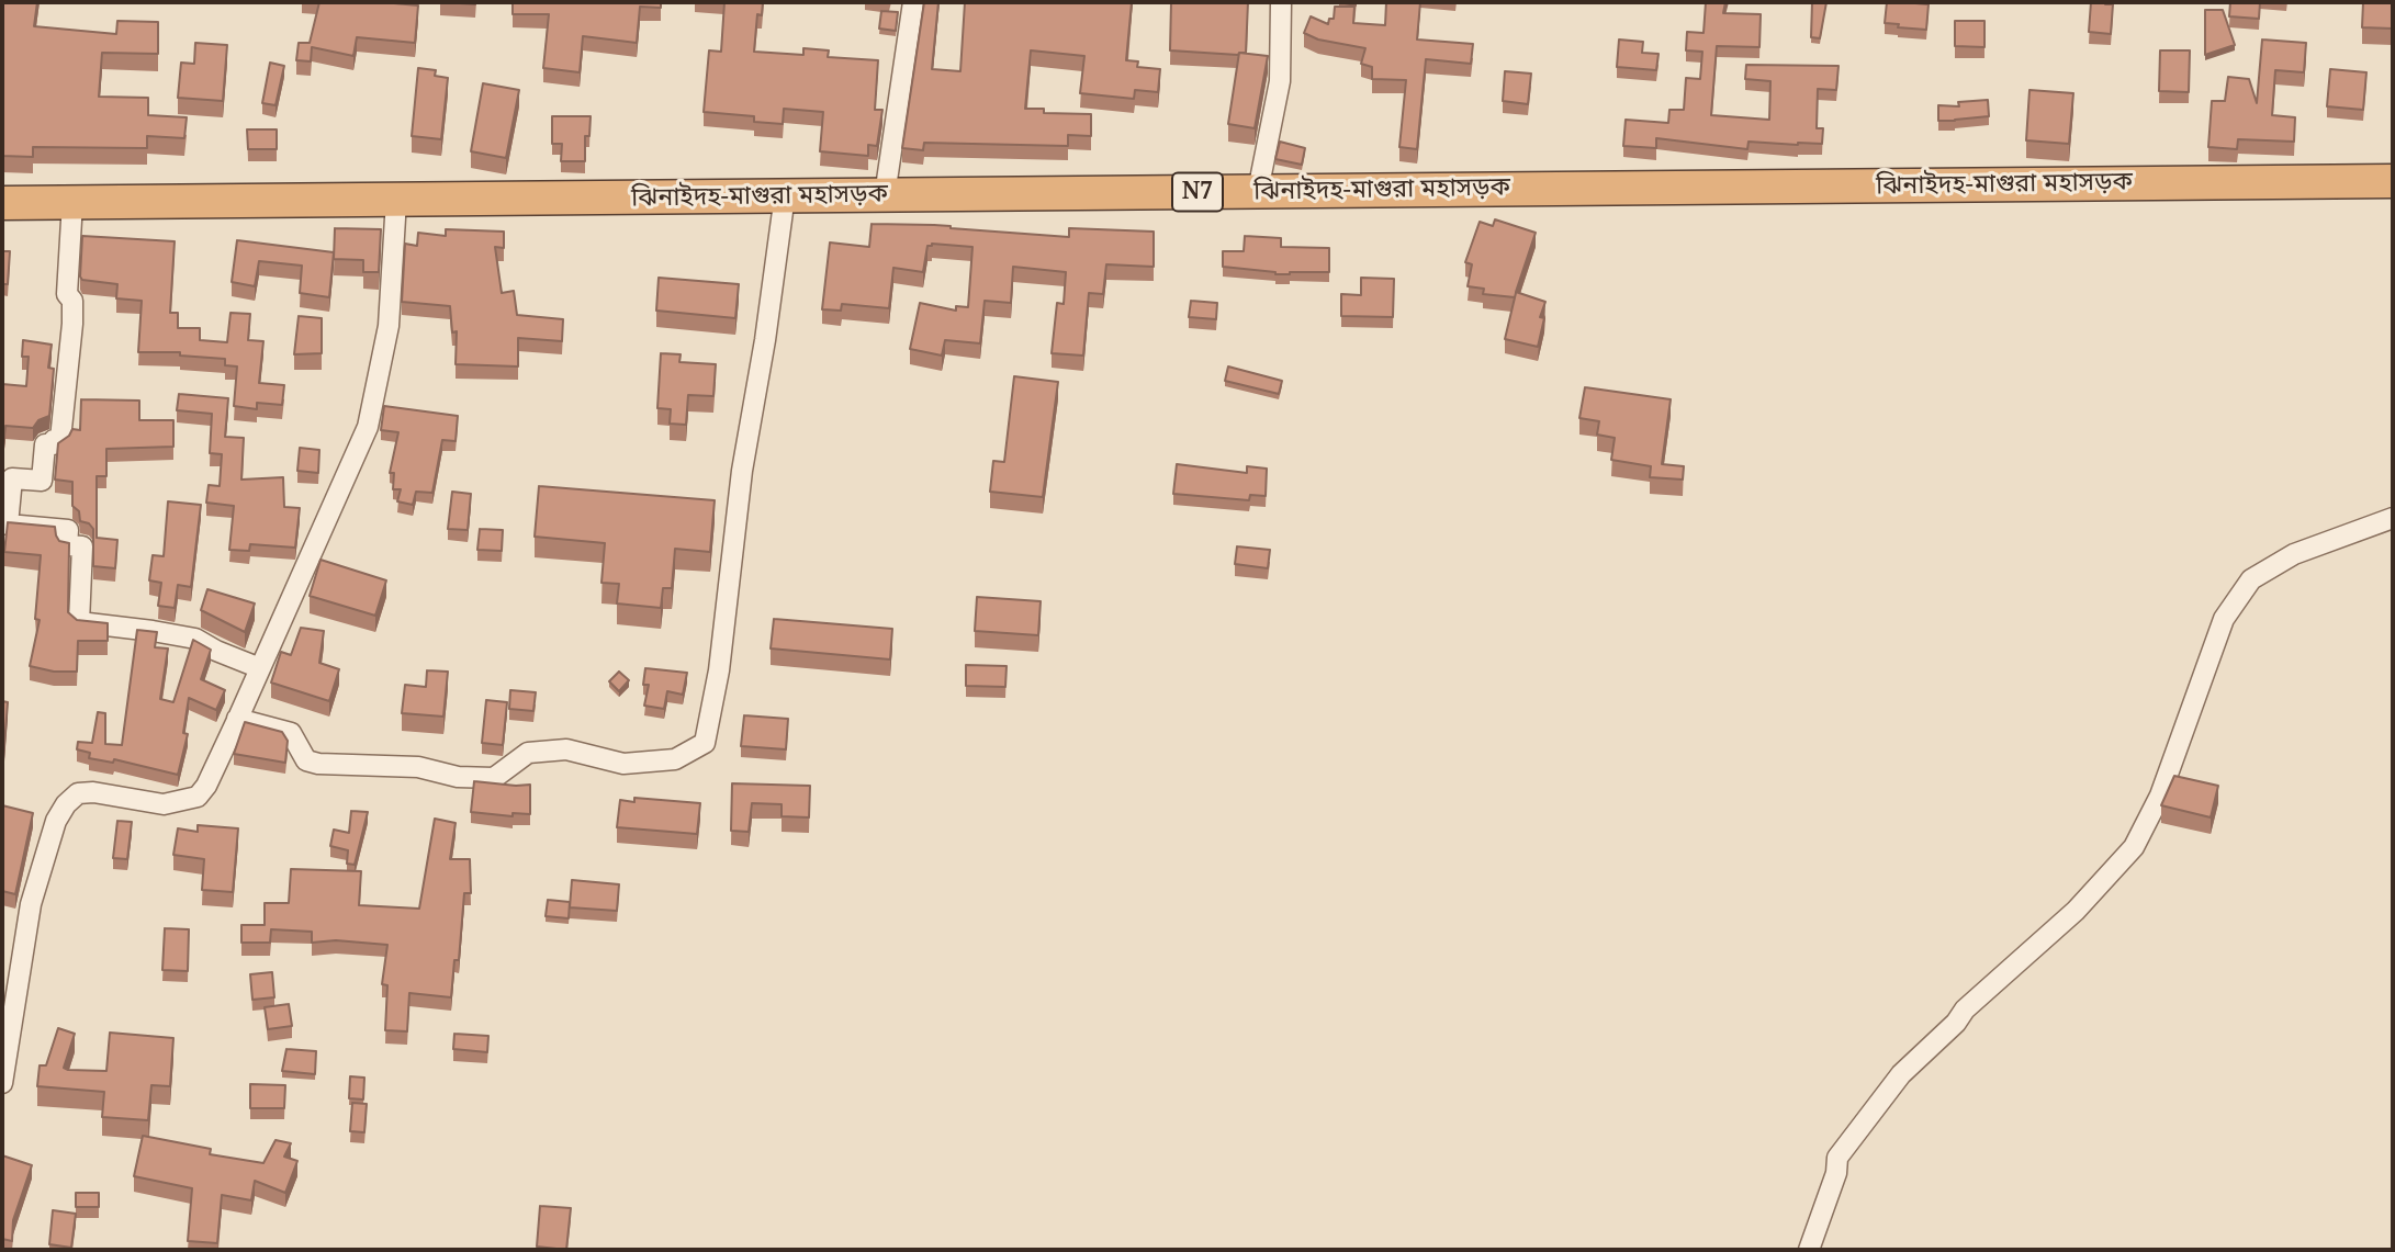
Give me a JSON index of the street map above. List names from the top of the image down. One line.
{"streets":{"highway":["ঝিনাইদহ-মাগুরা মহাসড়ক","N7"]}}
